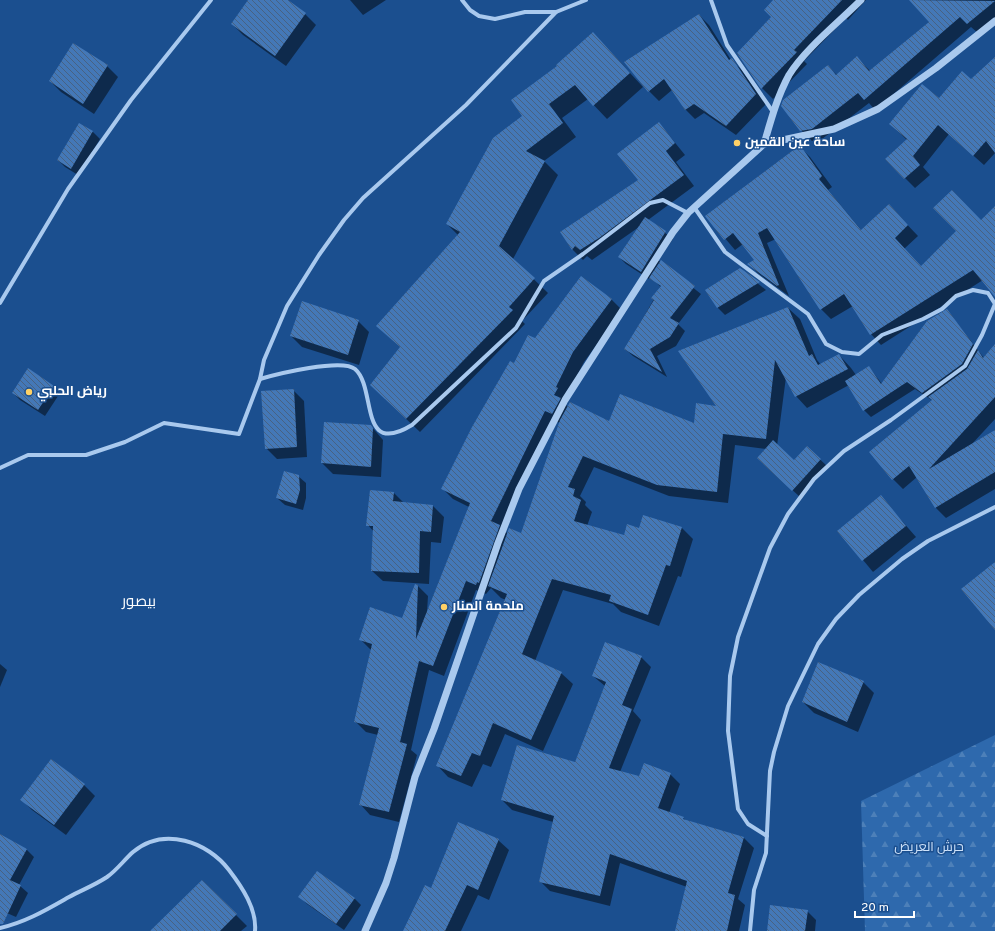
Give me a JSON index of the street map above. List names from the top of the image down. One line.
{"districts":["بيصور"],"parks":["حرش العريض"],"places":["ساحة عين القمين","رياض الحلبي","ملحمة المنار"],"scale_bar":"20 m"}
